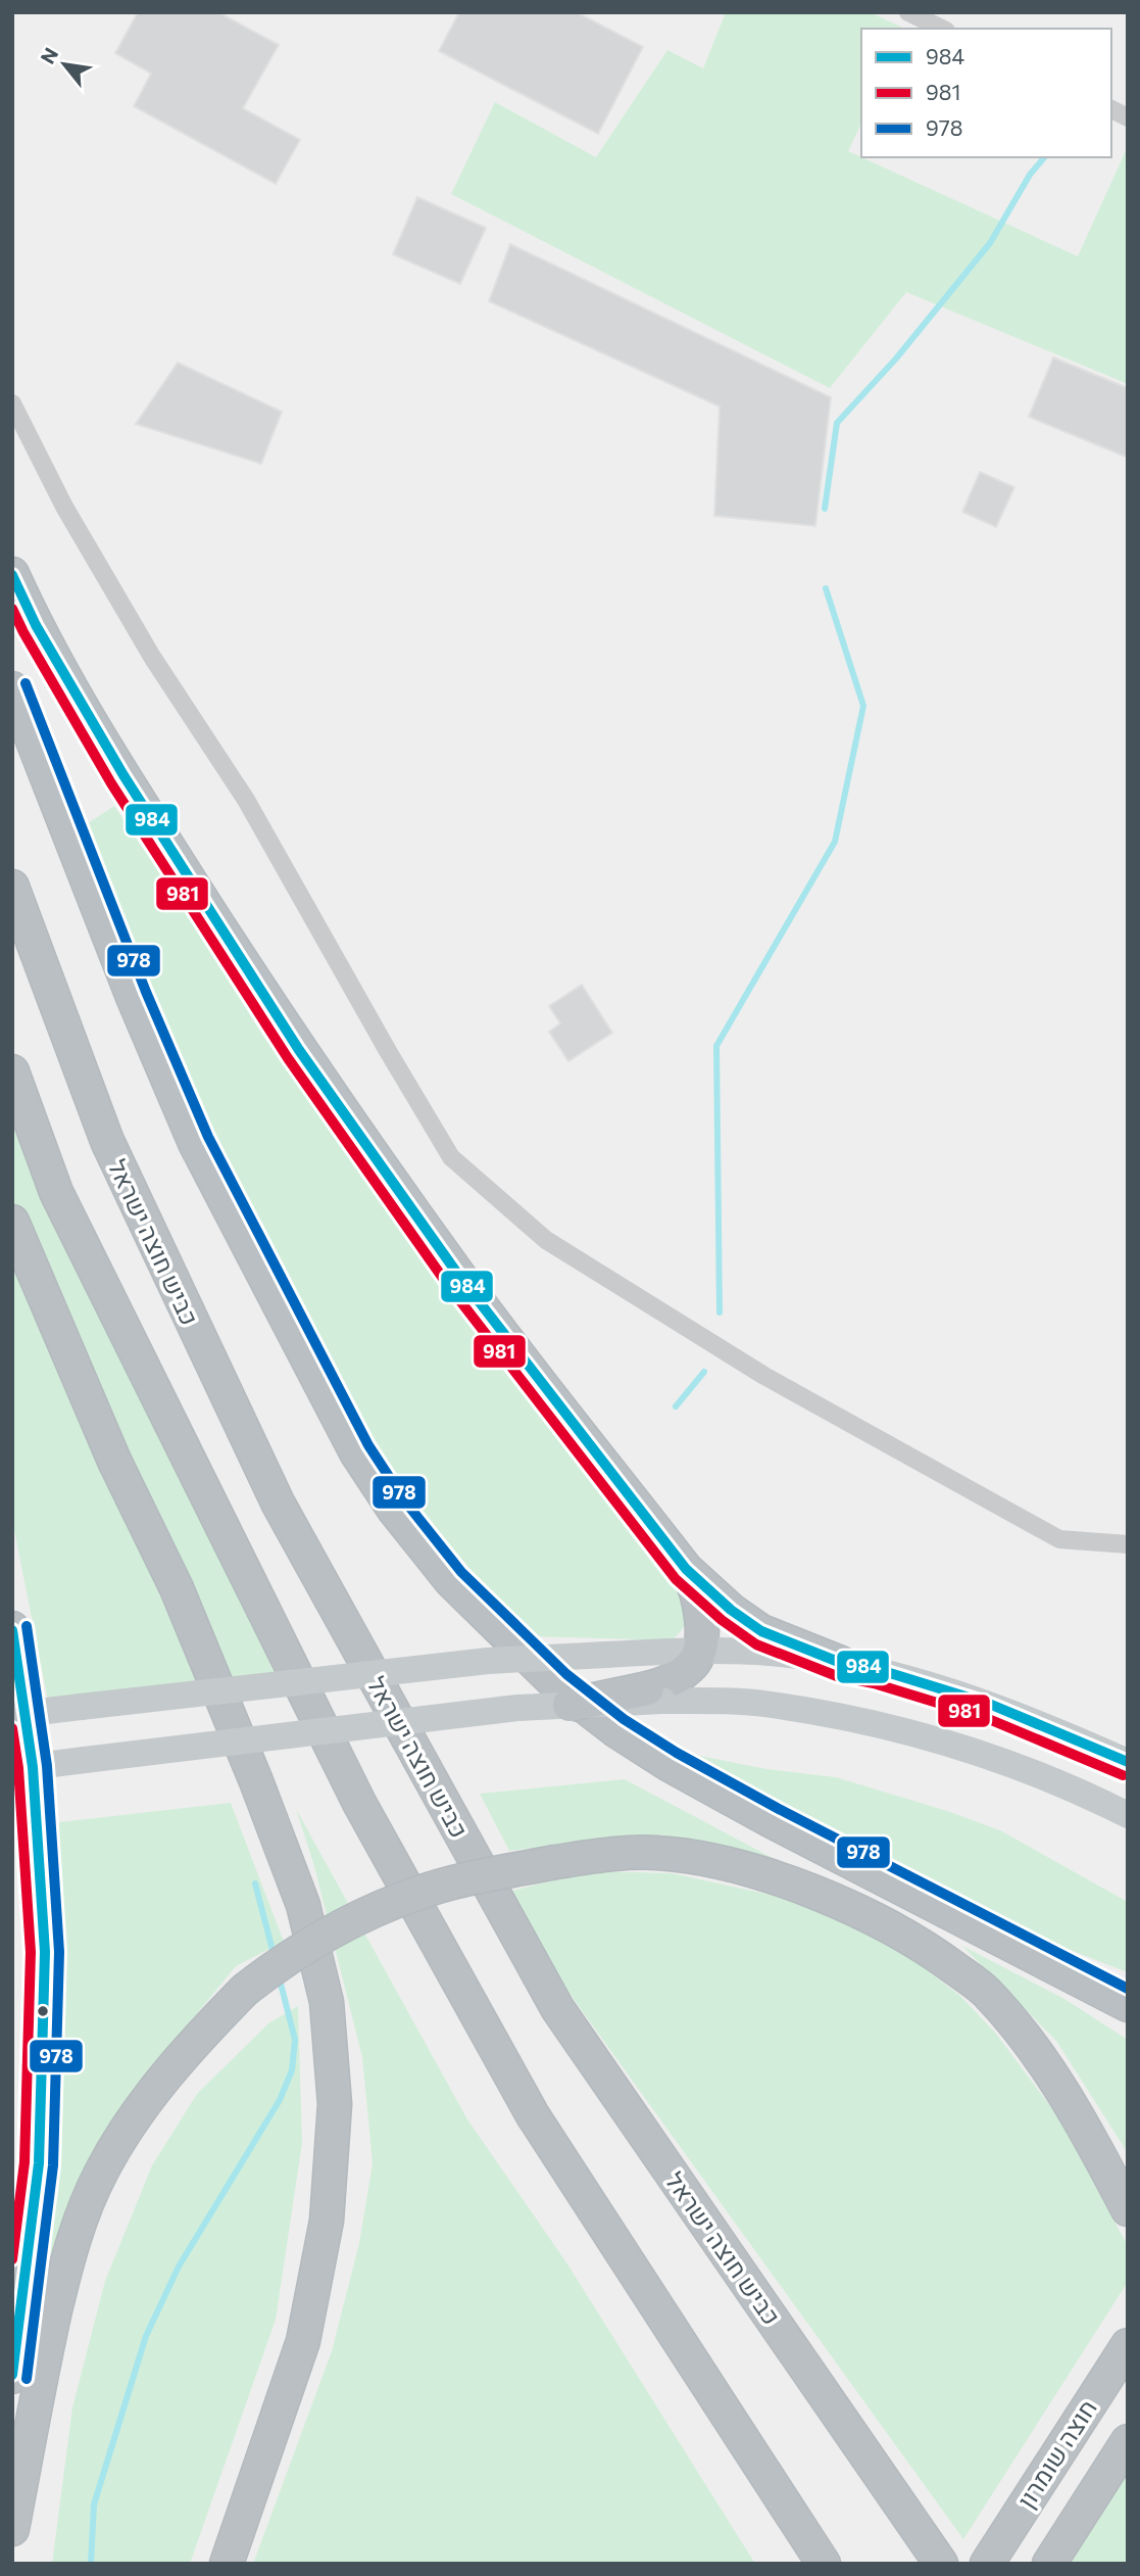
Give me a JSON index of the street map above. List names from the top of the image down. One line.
{"streets":{"highway":["כביש חוצה ישראל","חוצה שומרון"]},"lines":["transit line 984","transit line 981","transit line 978"],"legend":["984","981","978"],"north":"top left"}
